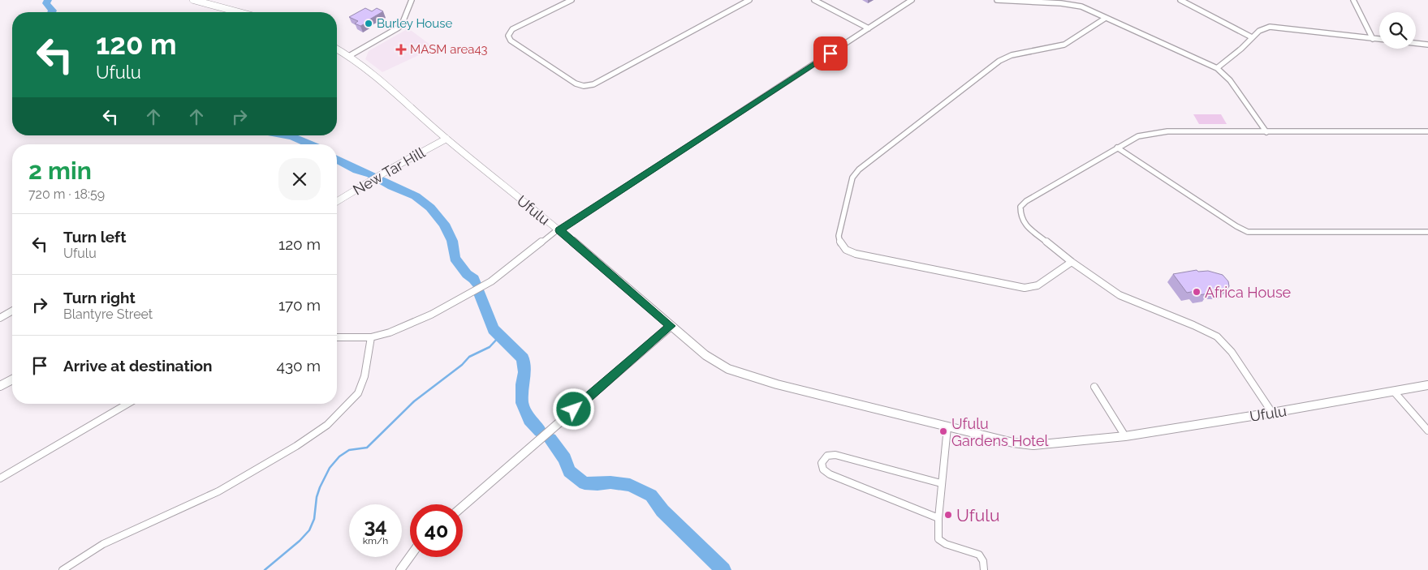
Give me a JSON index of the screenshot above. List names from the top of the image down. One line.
{"streets":{"street":["New Tar Hill","Ufulu"]},"crossings":[["New Tar Hill","Ufulu"]],"places":{"other":["Burley House","Africa House","Ufulu Gardens Hotel","Ufulu"],"health":["MASM area43"]},"page":{"turn":["120 m","Ufulu"],"heading":["2 min","720 m · 18:59"],"list":[{"name":"Turn left","note":"Ufulu","value":"120 m"},{"name":"Turn right","note":"Blantyre Street","value":"170 m"},{"name":"Arrive at destination","value":"430 m"}],"speed":"34 km/h","limit":"40"}}
